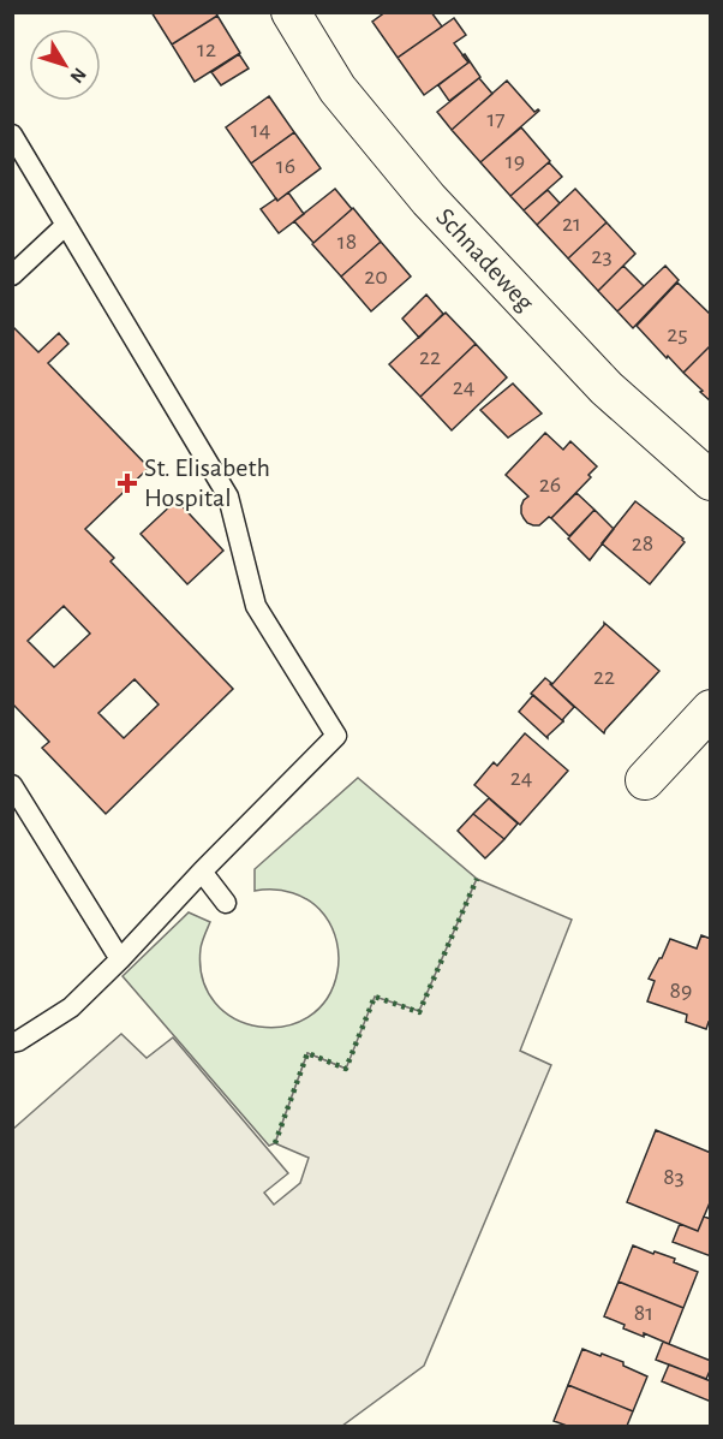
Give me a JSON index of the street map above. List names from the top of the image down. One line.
{"streets":{"street":["Schnadeweg"]},"places":{"health":["St. Elisabeth Hospital"]},"house_numbers":["12","17","14","19","16","21","18","23","20","25","22","24","26","28","22","24","89","83","81"],"north":"bottom right"}
